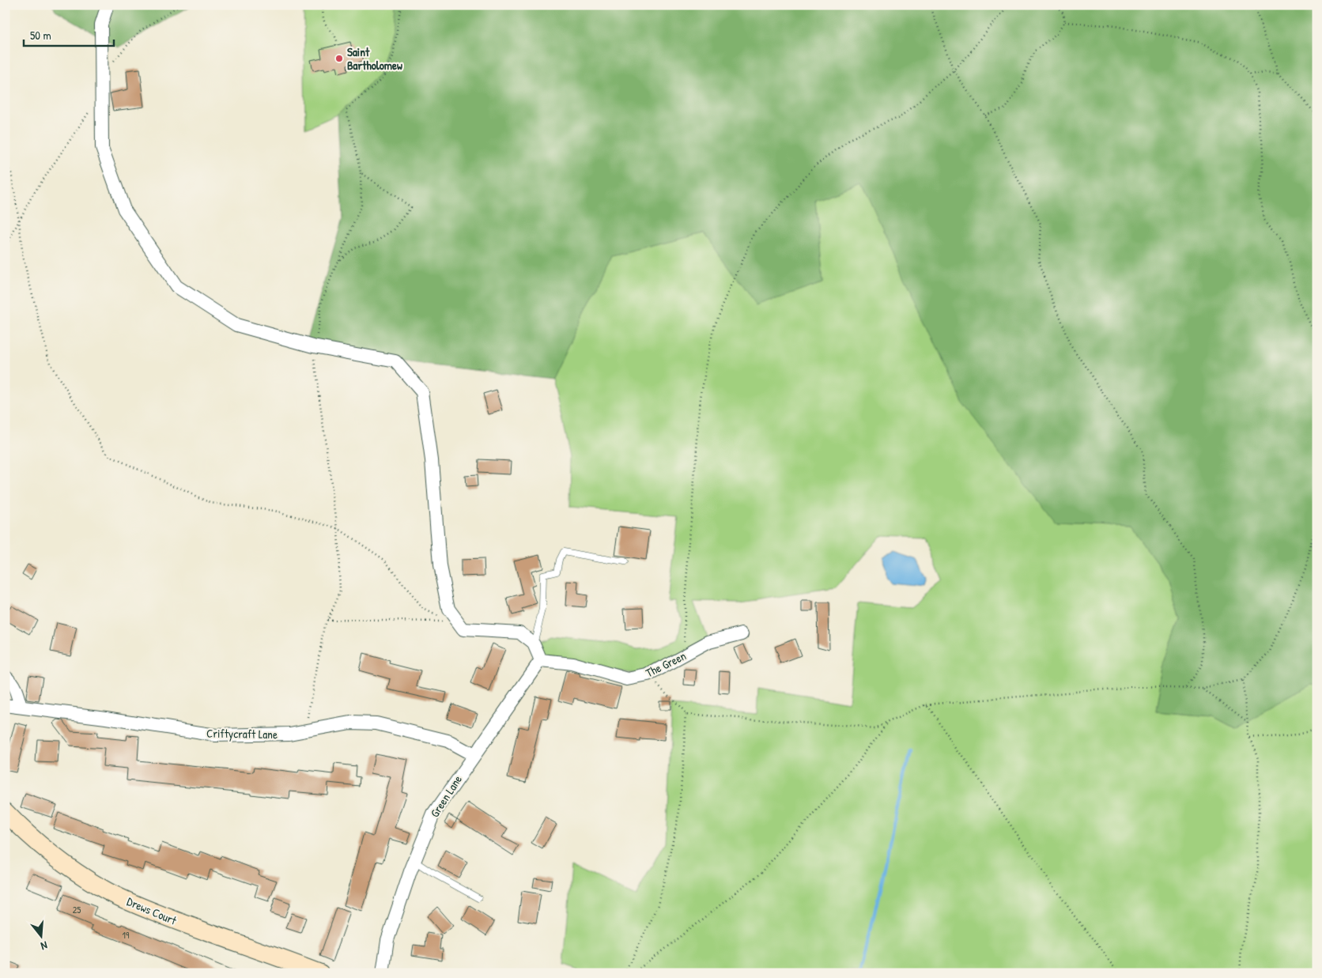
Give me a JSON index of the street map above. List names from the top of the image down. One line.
{"streets":{"street":["The Green","Criftycraft Lane","Green Lane","Drews Court"]},"crossings":[["The Green","Green Lane"],["Criftycraft Lane","Green Lane"]],"places":["Saint Bartholomew"],"house_numbers":["25","19"],"scale_bar":"50 m","north":"bottom"}
